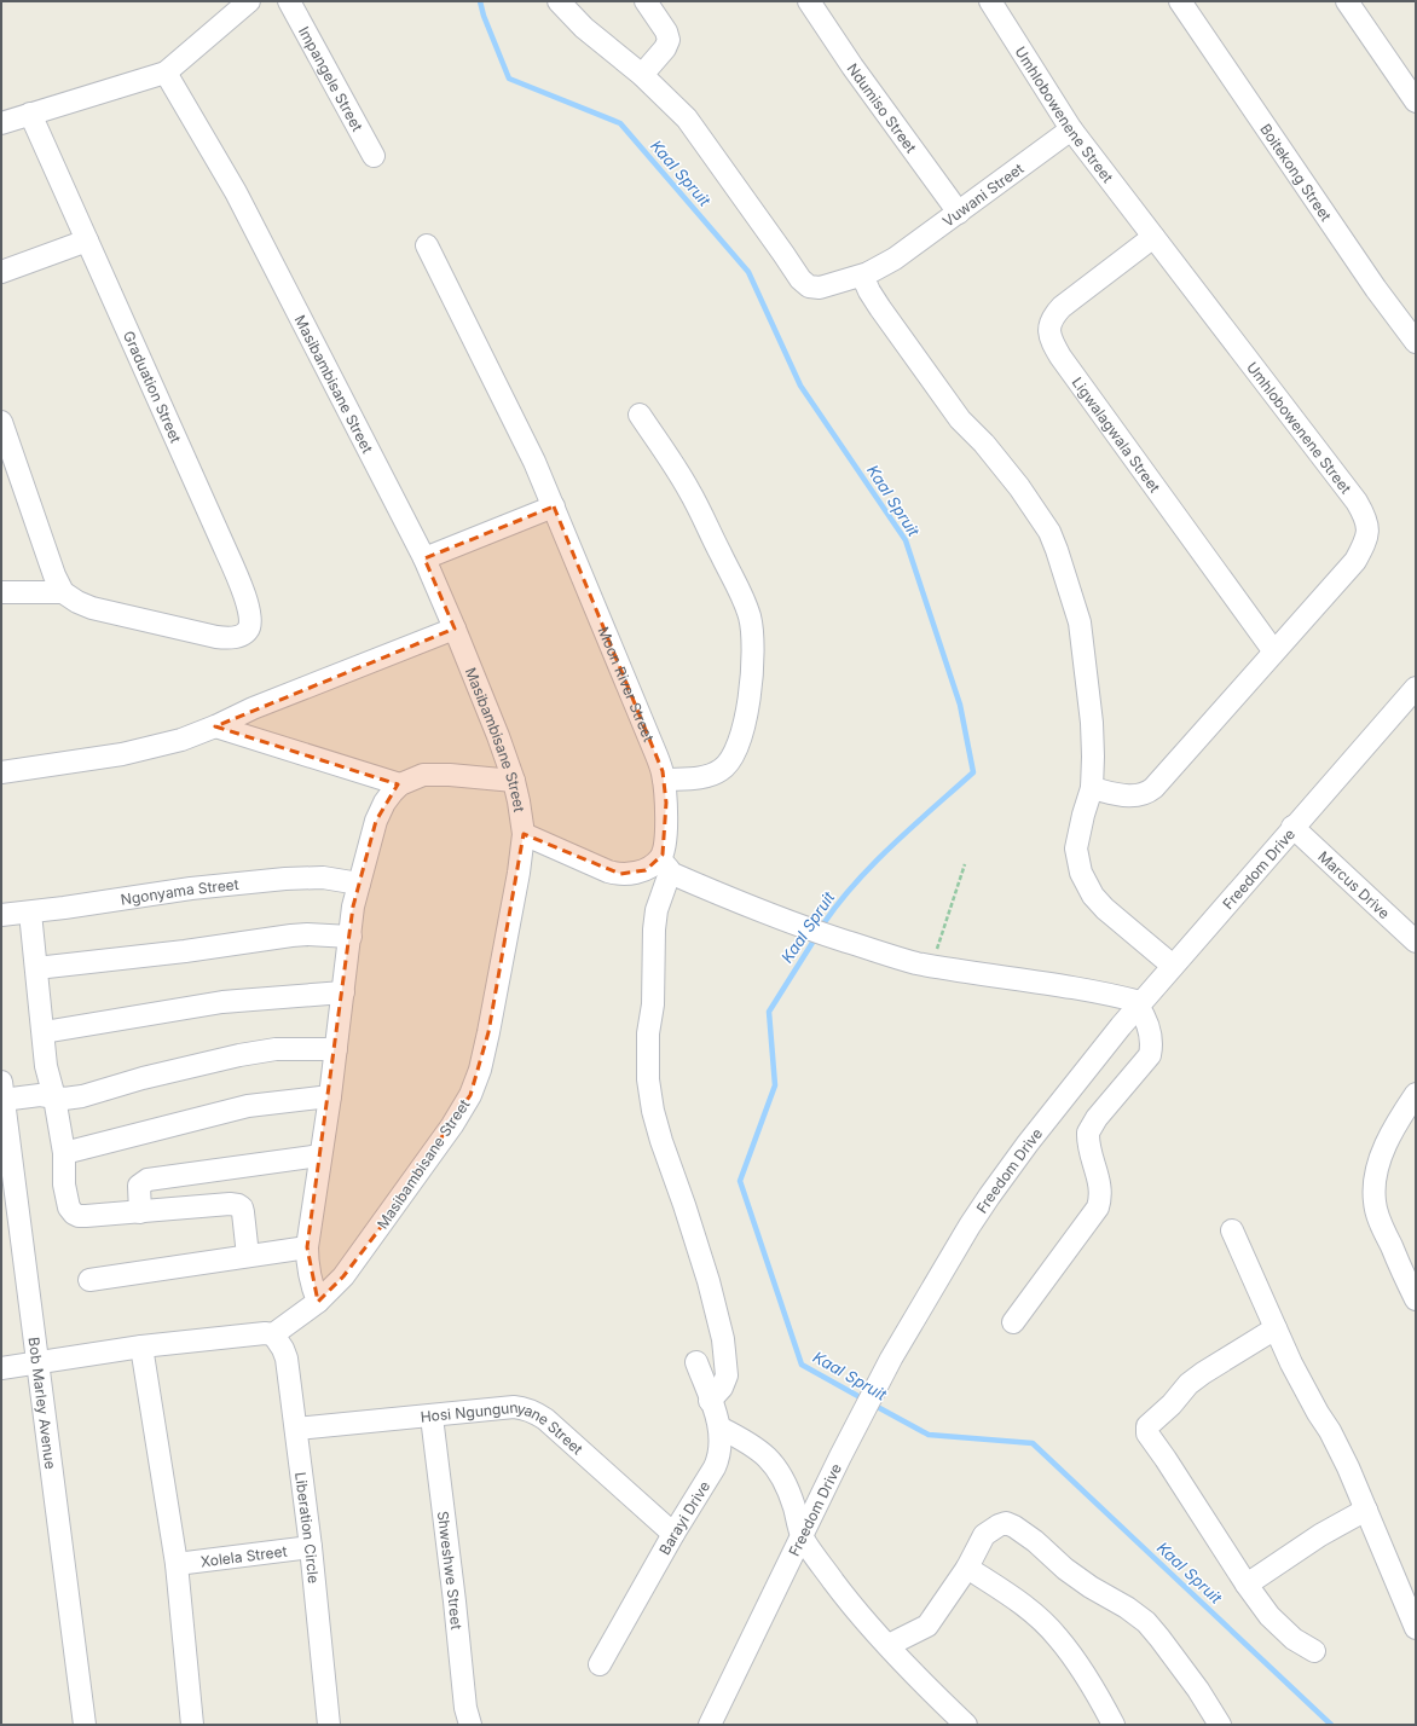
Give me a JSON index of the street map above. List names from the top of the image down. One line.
{"streets":{"street":["Impangele Street","Ndumiso Street","Umhlobowenene Street","Boitekong Street","Vuwani Street","Masibambisane Street","Graduation Street","Ligwalagwala Street","Moon River Street","Freedom Drive","Marcus Drive","Ngonyama Street","Bob Marley Avenue","Hosi Ngungunyane Street","Barayi Drive","Liberation Circle","Xolela Street","Shweshwe Street"]},"crossings":[["Ndumiso Street","Vuwani Street"],["Umhlobowenene Street","Vuwani Street"],["Umhlobowenene Street","Ligwalagwala Street"],["Masibambisane Street","Liberation Circle"],["Moon River Street","Barayi Drive"],["Freedom Drive","Marcus Drive"],["Hosi Ngungunyane Street","Barayi Drive"],["Hosi Ngungunyane Street","Liberation Circle"],["Hosi Ngungunyane Street","Shweshwe Street"],["Liberation Circle","Xolela Street"]],"water":["Kaal Spruit"]}
